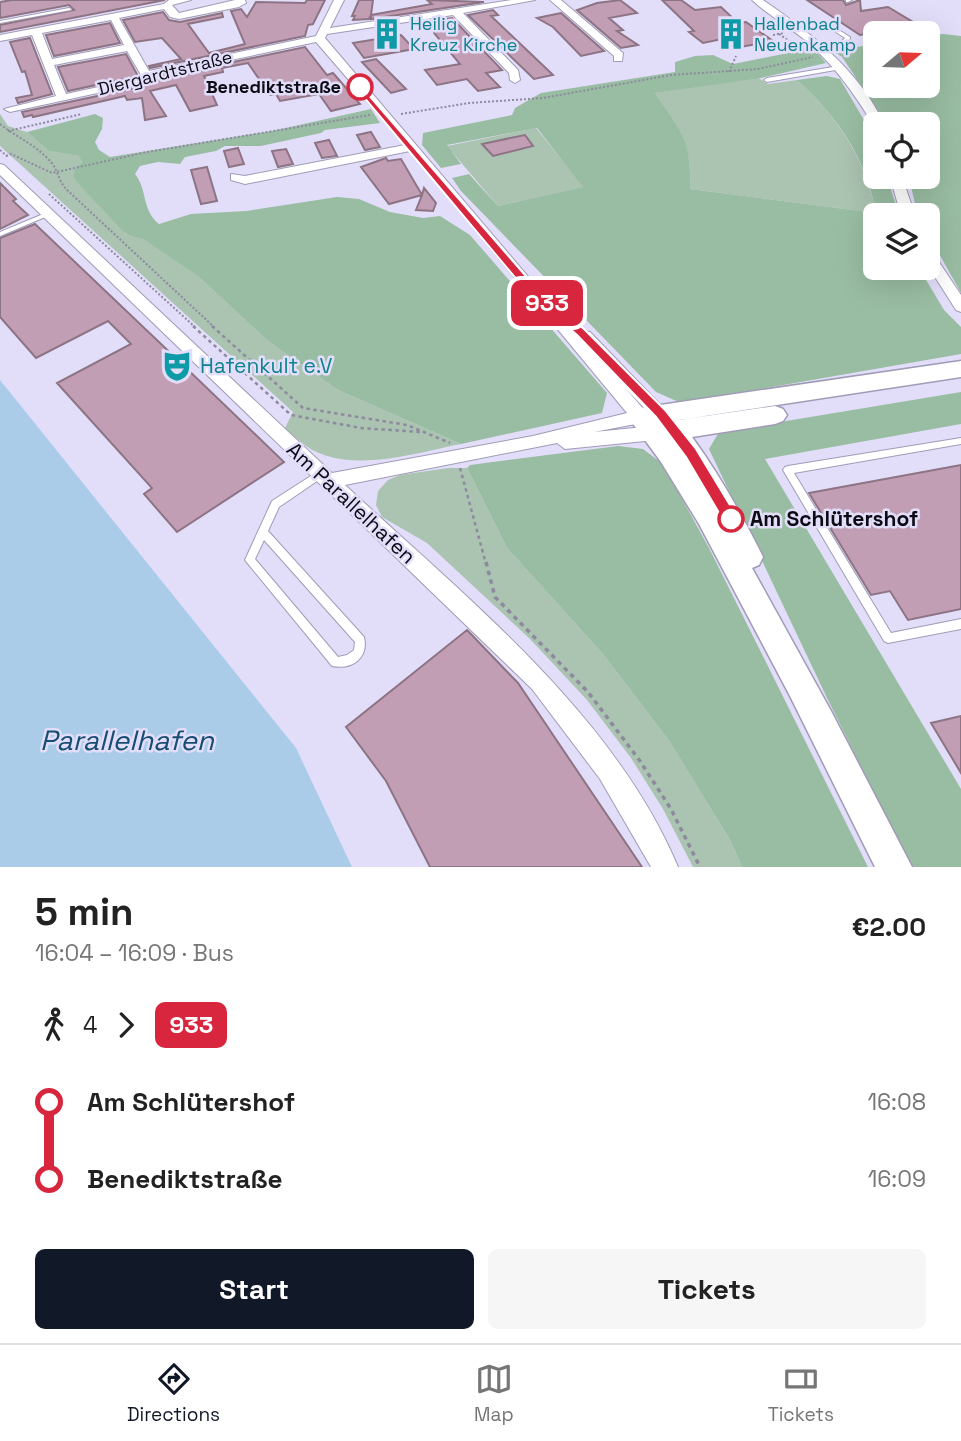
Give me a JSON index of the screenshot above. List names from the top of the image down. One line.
{"streets":{"street":["Diergardtstraße","Am Parallelhafen"]},"water":["Parallelhafen"],"places":{"building":["Heilig Kreuz Kirche","Hallenbad Neuenkamp"],"other":["Benediktstraße","Am Schlütershof"],"theatre":["Hafenkult e.V"]},"lines":["bus line 933"],"north":"right","page":{"on_map":"933","heading":["5 min","16:04 – 16:09 · Bus","€2.00"],"legs":["4","933"],"list":[{"name":"Am Schlütershof","value":"16:08"},{"name":"Benediktstraße","value":"16:09"}],"buttons":["Start","Tickets"],"tabs":["Directions","Map","Tickets"]}}
